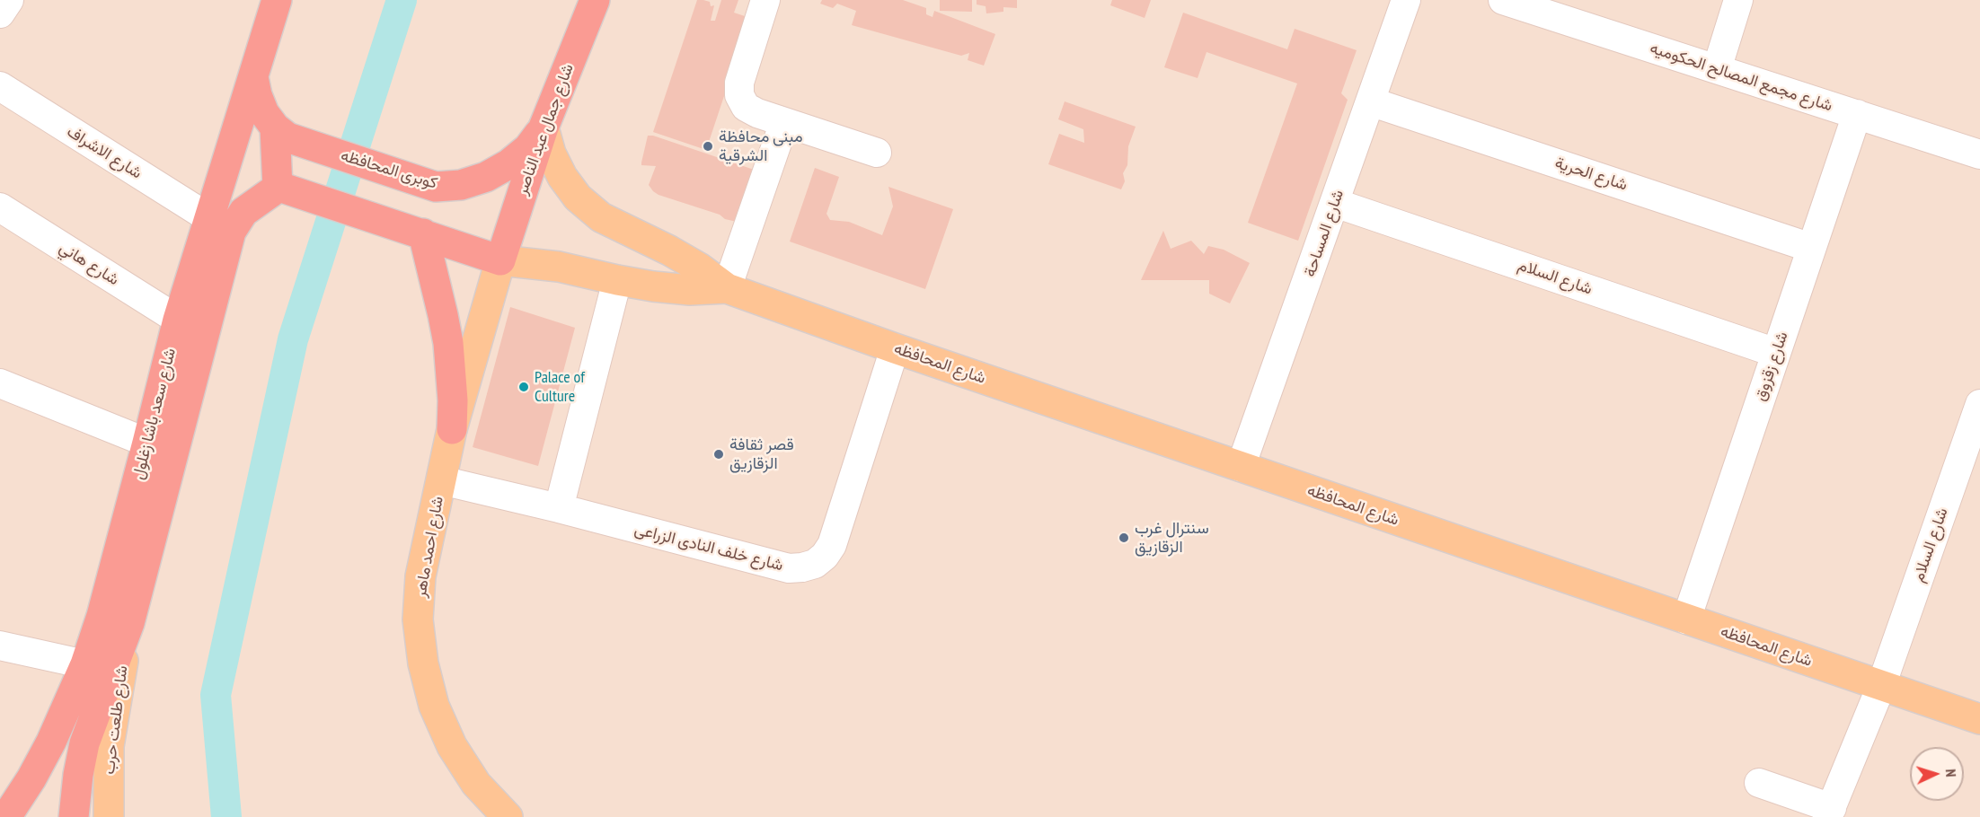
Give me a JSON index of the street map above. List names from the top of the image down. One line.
{"streets":{"highway":["شارع جمال عبد الناصر","كوبرى المحافظه","شارع سعد باشا زغلول"],"main road":["شارع المحافظه","شارع احمد ماهر","شارع طلعت حرب"],"street":["شارع مجمع المصالح الحكوميه","شارع الاشراف","شارع الحرية","شارع المساحة","شارع هاني","شارع السلام","شارع زقزوق","شارع خلف النادى الزراعى"]},"crossings":[["شارع مجمع المصالح الحكوميه","شارع زقزوق"],["شارع جمال عبد الناصر","كوبرى المحافظه"],["شارع جمال عبد الناصر","شارع المحافظه"],["شارع جمال عبد الناصر","شارع احمد ماهر"],["شارع الاشراف","شارع سعد باشا زغلول"],["كوبرى المحافظه","شارع المحافظه"],["شارع الحرية","شارع المساحة"],["شارع الحرية","شارع زقزوق"],["شارع المساحة","شارع السلام"],["شارع المساحة","شارع المحافظه"],["شارع هاني","شارع سعد باشا زغلول"],["شارع السلام","شارع المحافظه"],["شارع السلام","شارع زقزوق"],["شارع المحافظه","شارع زقزوق"],["شارع المحافظه","شارع احمد ماهر"],["شارع المحافظه","شارع خلف النادى الزراعى"],["شارع سعد باشا زغلول","شارع طلعت حرب"],["شارع احمد ماهر","شارع خلف النادى الزراعى"]],"places":["مبنى محافظة الشرقية","Palace of Culture","قصر ثقافة الزقازيق","سنترال غرب الزقازيق"],"north":"right"}
